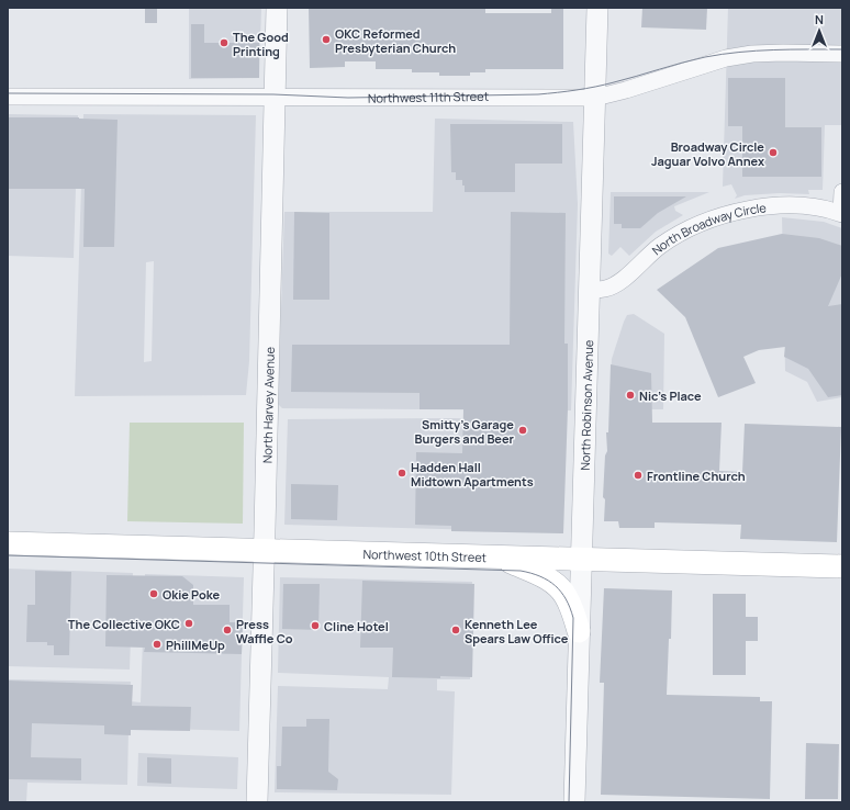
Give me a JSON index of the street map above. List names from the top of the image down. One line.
{"streets":{"main road":["Northwest 10th Street"],"street":["Northwest 11th Street","North Broadway Circle","North Harvey Avenue","North Robinson Avenue"]},"crossings":[["Northwest 11th Street","North Harvey Avenue"],["Northwest 11th Street","North Robinson Avenue"],["North Broadway Circle","North Robinson Avenue"],["North Harvey Avenue","Northwest 10th Street"],["North Robinson Avenue","Northwest 10th Street"]],"places":["OKC Reformed Presbyterian Church","The Good Printing","Broadway Circle Jaguar Volvo Annex","Nic's Place","Smitty’s Garage Burgers and Beer","Hadden Hall Midtown Apartments","Frontline Church","Okie Poke","The Collective OKC","Cline Hotel","Press Waffle Co","Kenneth Lee Spears Law Office","PhillMeUp"],"north":"top"}
